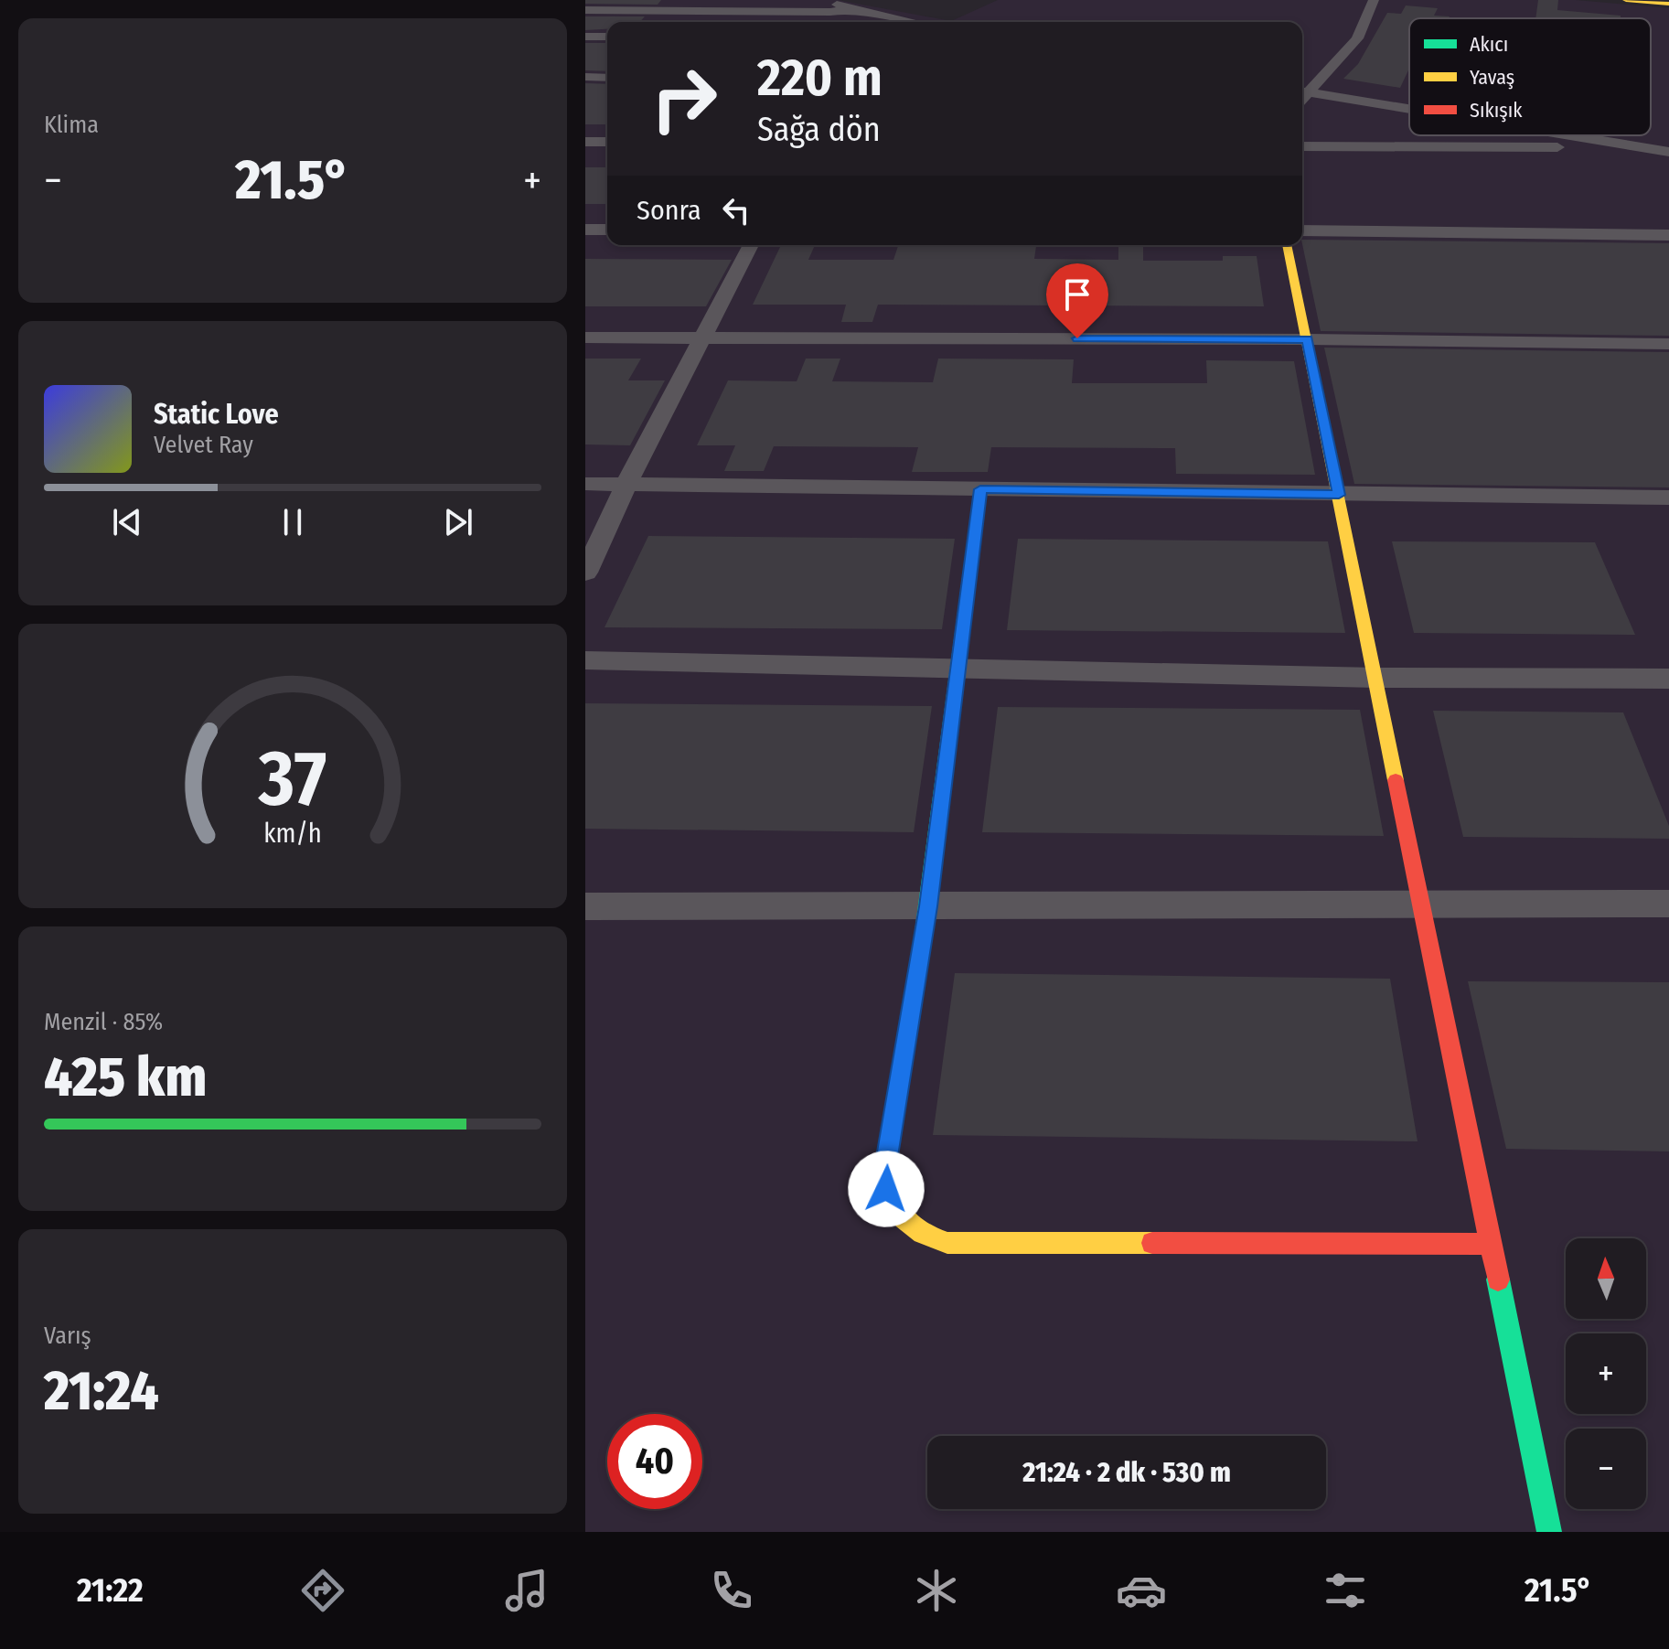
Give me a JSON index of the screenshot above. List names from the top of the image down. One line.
{"legend":["Akıcı","Yavaş","Sıkışık"],"north":"top","page":{"tile":["Klima",["Menzil · 85%","425 km"],["Varış","21:24"]],"turn":["220 m","Sağa dön"],"heat":["−","21.5°","+"],"then":"Sonra","song":["Static Love","Velvet Ray"],"map_buttons":["+","−"],"limit":"40","trip":"21:24 · 2 dk · 530 m","tabs":["21:22","21.5°"],"gauge":["37","km/h"]}}
